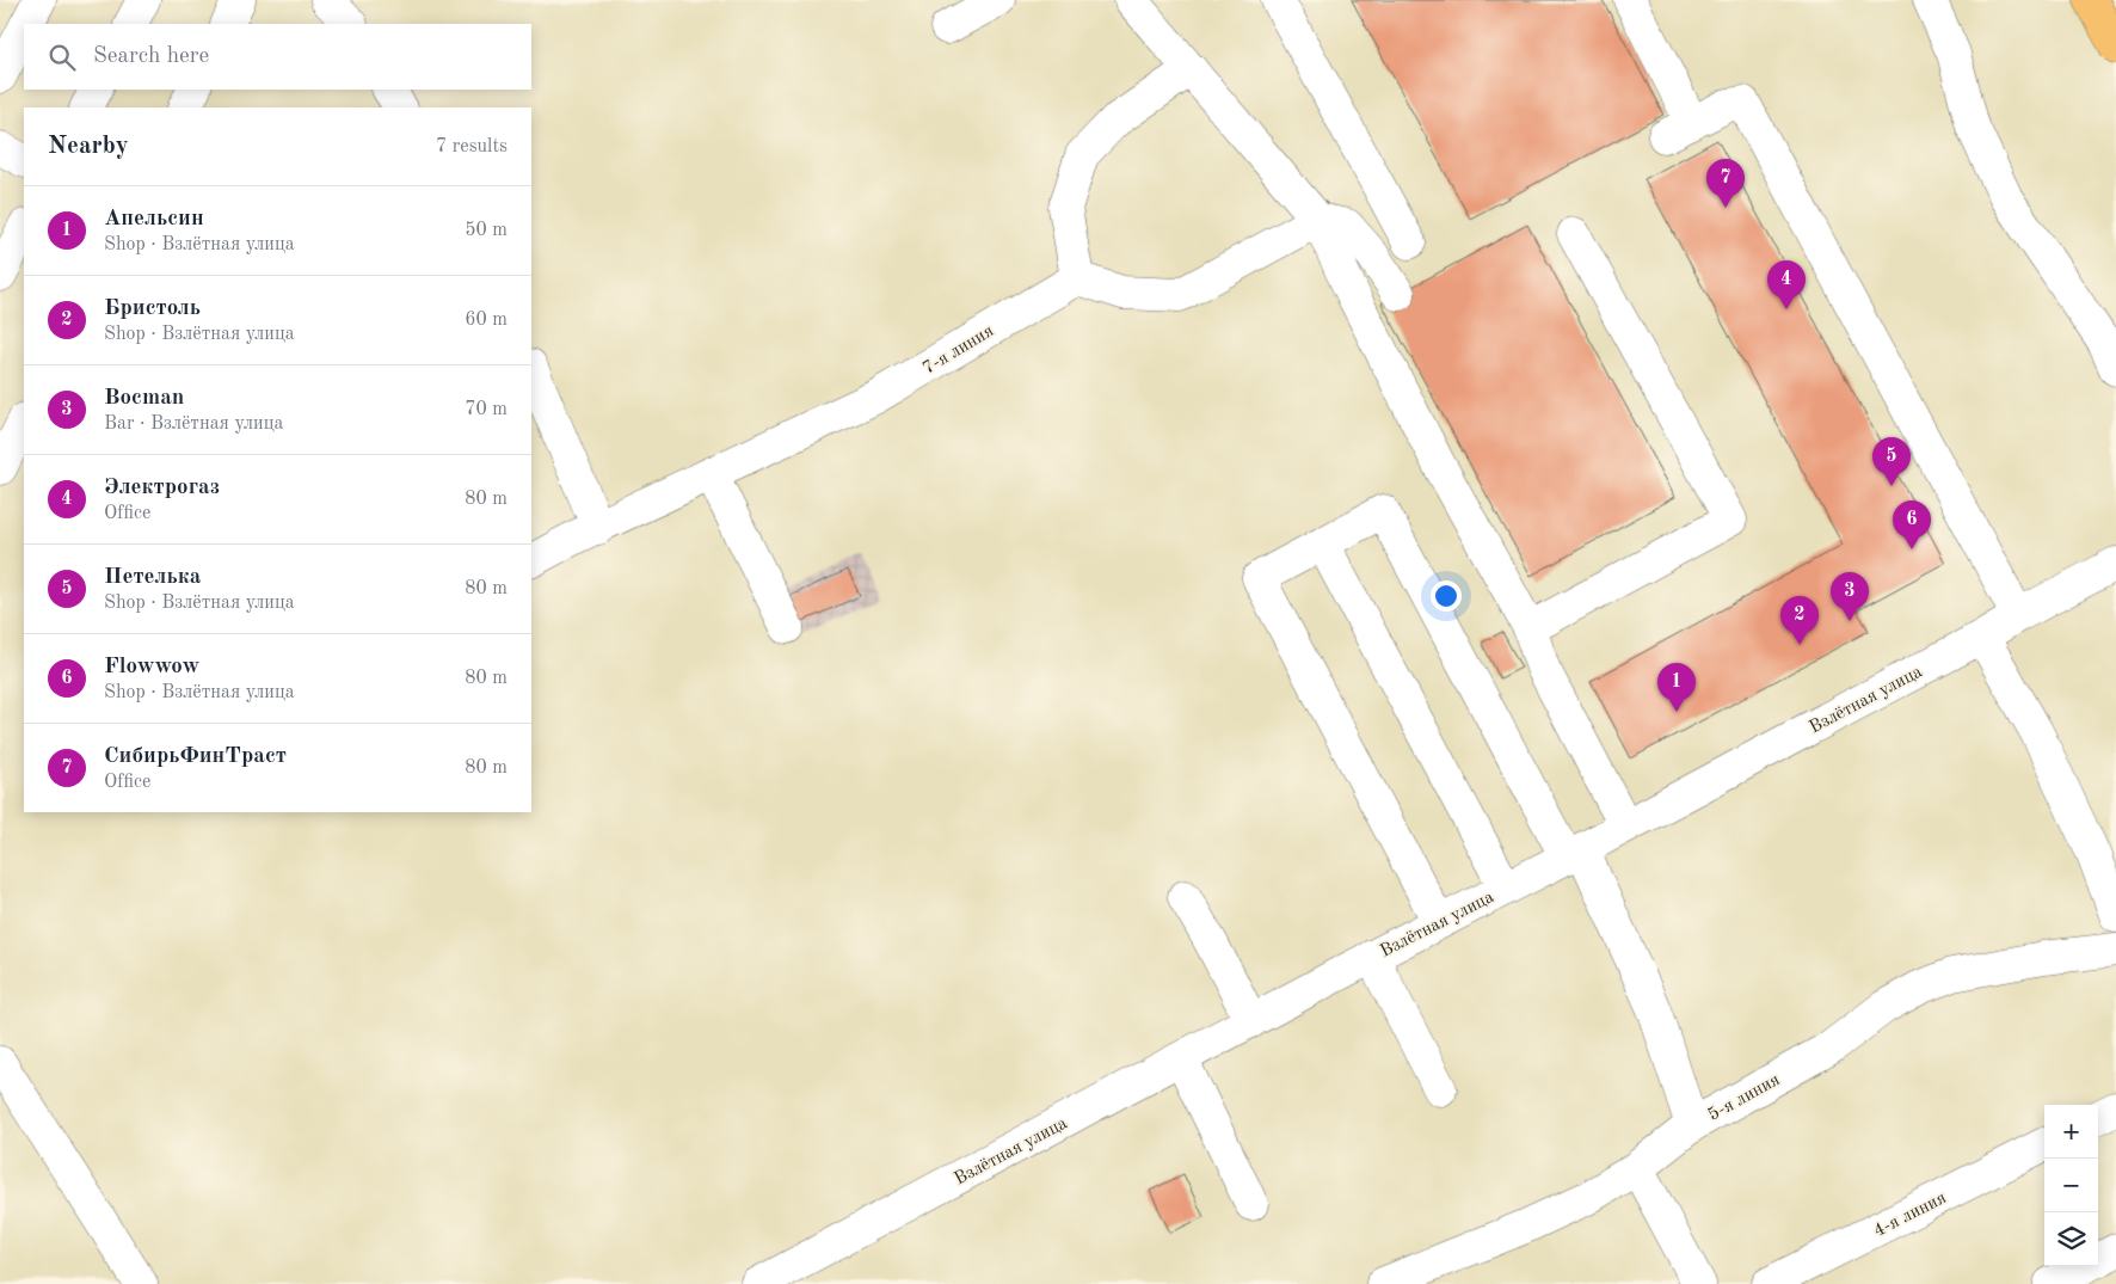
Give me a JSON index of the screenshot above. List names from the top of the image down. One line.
{"streets":{"street":["7-я линия","Взлётная улица","5-я линия","4-я линия"]},"page":{"search":"Search here","heading":["Nearby","7 results"],"pins":["7","4","5","6","3","2","1"],"list":[{"mark":"1","name":"Апельсин","note":"Shop · Взлётная улица","value":"50 m"},{"mark":"2","name":"Бристоль","note":"Shop · Взлётная улица","value":"60 m"},{"mark":"3","name":"Bocman","note":"Bar · Взлётная улица","value":"70 m"},{"mark":"4","name":"Электрогаз","note":"Office","value":"80 m"},{"mark":"5","name":"Петелька","note":"Shop · Взлётная улица","value":"80 m"},{"mark":"6","name":"Flowwow","note":"Shop · Взлётная улица","value":"80 m"},{"mark":"7","name":"СибирьФинТраст","note":"Office","value":"80 m"}],"map_buttons":["+","−"]}}
